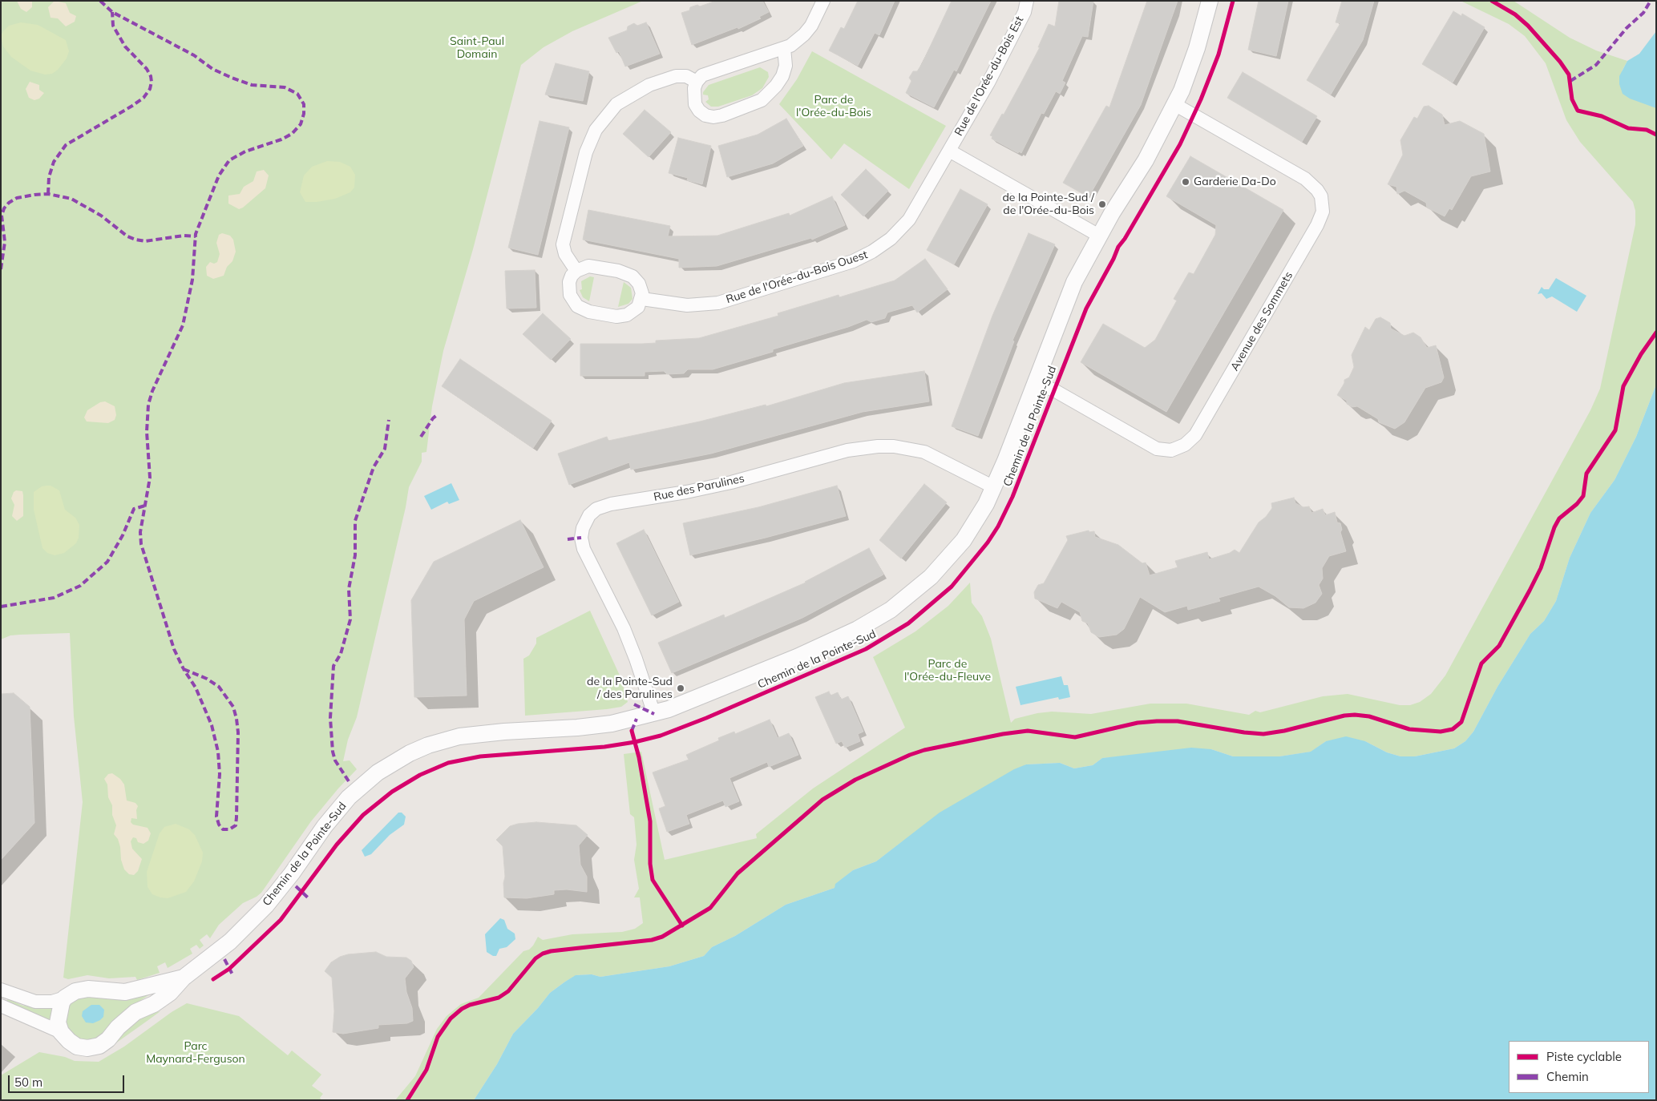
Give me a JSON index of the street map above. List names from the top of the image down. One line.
{"streets":{"street":["Rue de l'Orée-du-Bois Est","Rue de l'Orée-du-Bois Ouest","Avenue des Sommets","Chemin de la Pointe-Sud","Rue des Parulines"]},"crossings":[["Rue de l'Orée-du-Bois Est","Rue de l'Orée-du-Bois Ouest"],["Avenue des Sommets","Chemin de la Pointe-Sud"],["Chemin de la Pointe-Sud","Rue des Parulines"]],"parks":["Saint-Paul Domain","Parc de l'Orée-du-Bois","Parc de l'Orée-du-Fleuve","Parc Maynard-Ferguson"],"places":["Garderie Da-Do","de la Pointe-Sud / de l'Orée-du-Bois","de la Pointe-Sud / des Parulines"],"legend":["Piste cyclable","Chemin"],"scale_bar":"50 m"}
